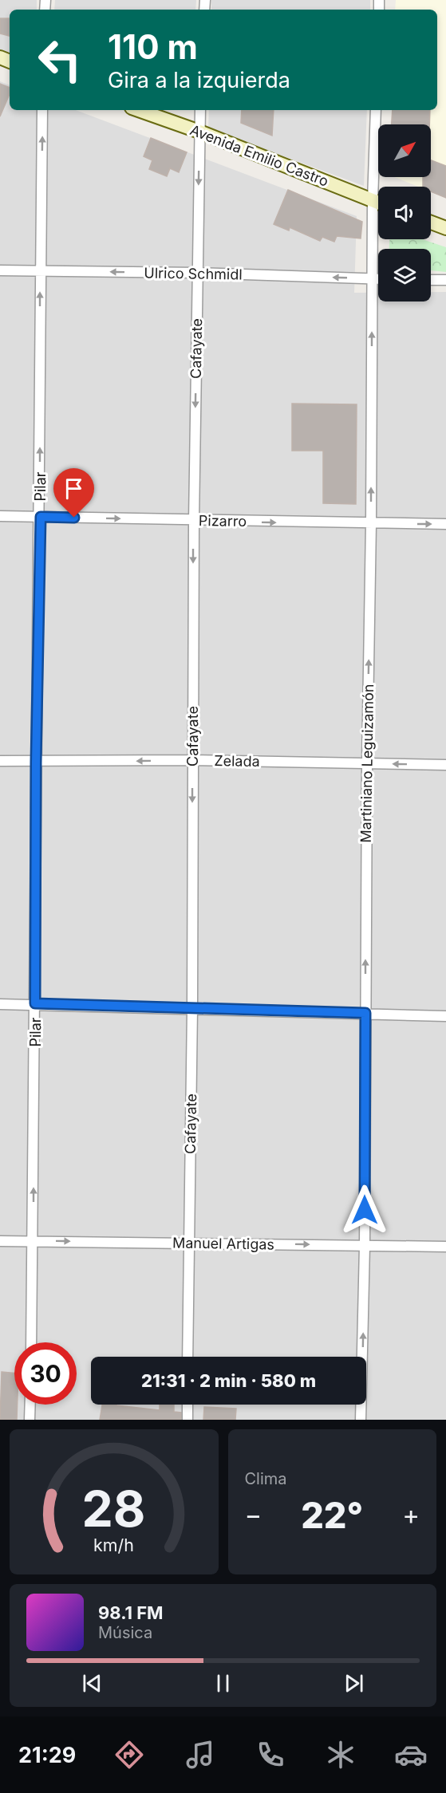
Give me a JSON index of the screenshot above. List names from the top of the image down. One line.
{"streets":{"main road":["Avenida Emilio Castro"],"street":["Ulrico Schmidl","Cafayate","Pilar","Pizarro","Zelada","Martiniano Leguizamón","Manuel Artigas"]},"crossings":[["Avenida Emilio Castro","Cafayate"],["Avenida Emilio Castro","Martiniano Leguizamón"],["Ulrico Schmidl","Cafayate"],["Ulrico Schmidl","Pilar"],["Ulrico Schmidl","Martiniano Leguizamón"],["Cafayate","Pizarro"],["Cafayate","Zelada"],["Cafayate","Manuel Artigas"],["Pilar","Pizarro"],["Pilar","Zelada"],["Pilar","Manuel Artigas"],["Pizarro","Martiniano Leguizamón"],["Zelada","Martiniano Leguizamón"],["Martiniano Leguizamón","Manuel Artigas"]],"one_way":["Ulrico Schmidl","Cafayate","Pilar","Pizarro","Zelada","Martiniano Leguizamón","Manuel Artigas"],"north":"top right","page":{"turn":["110 m","Gira a la izquierda"],"limit":"30","trip":"21:31 · 2 min · 580 m","tile":"Clima","heat":["−","22°","+"],"song":["98.1 FM","Música"],"tabs":"21:29","gauge":["28","km/h"]}}
